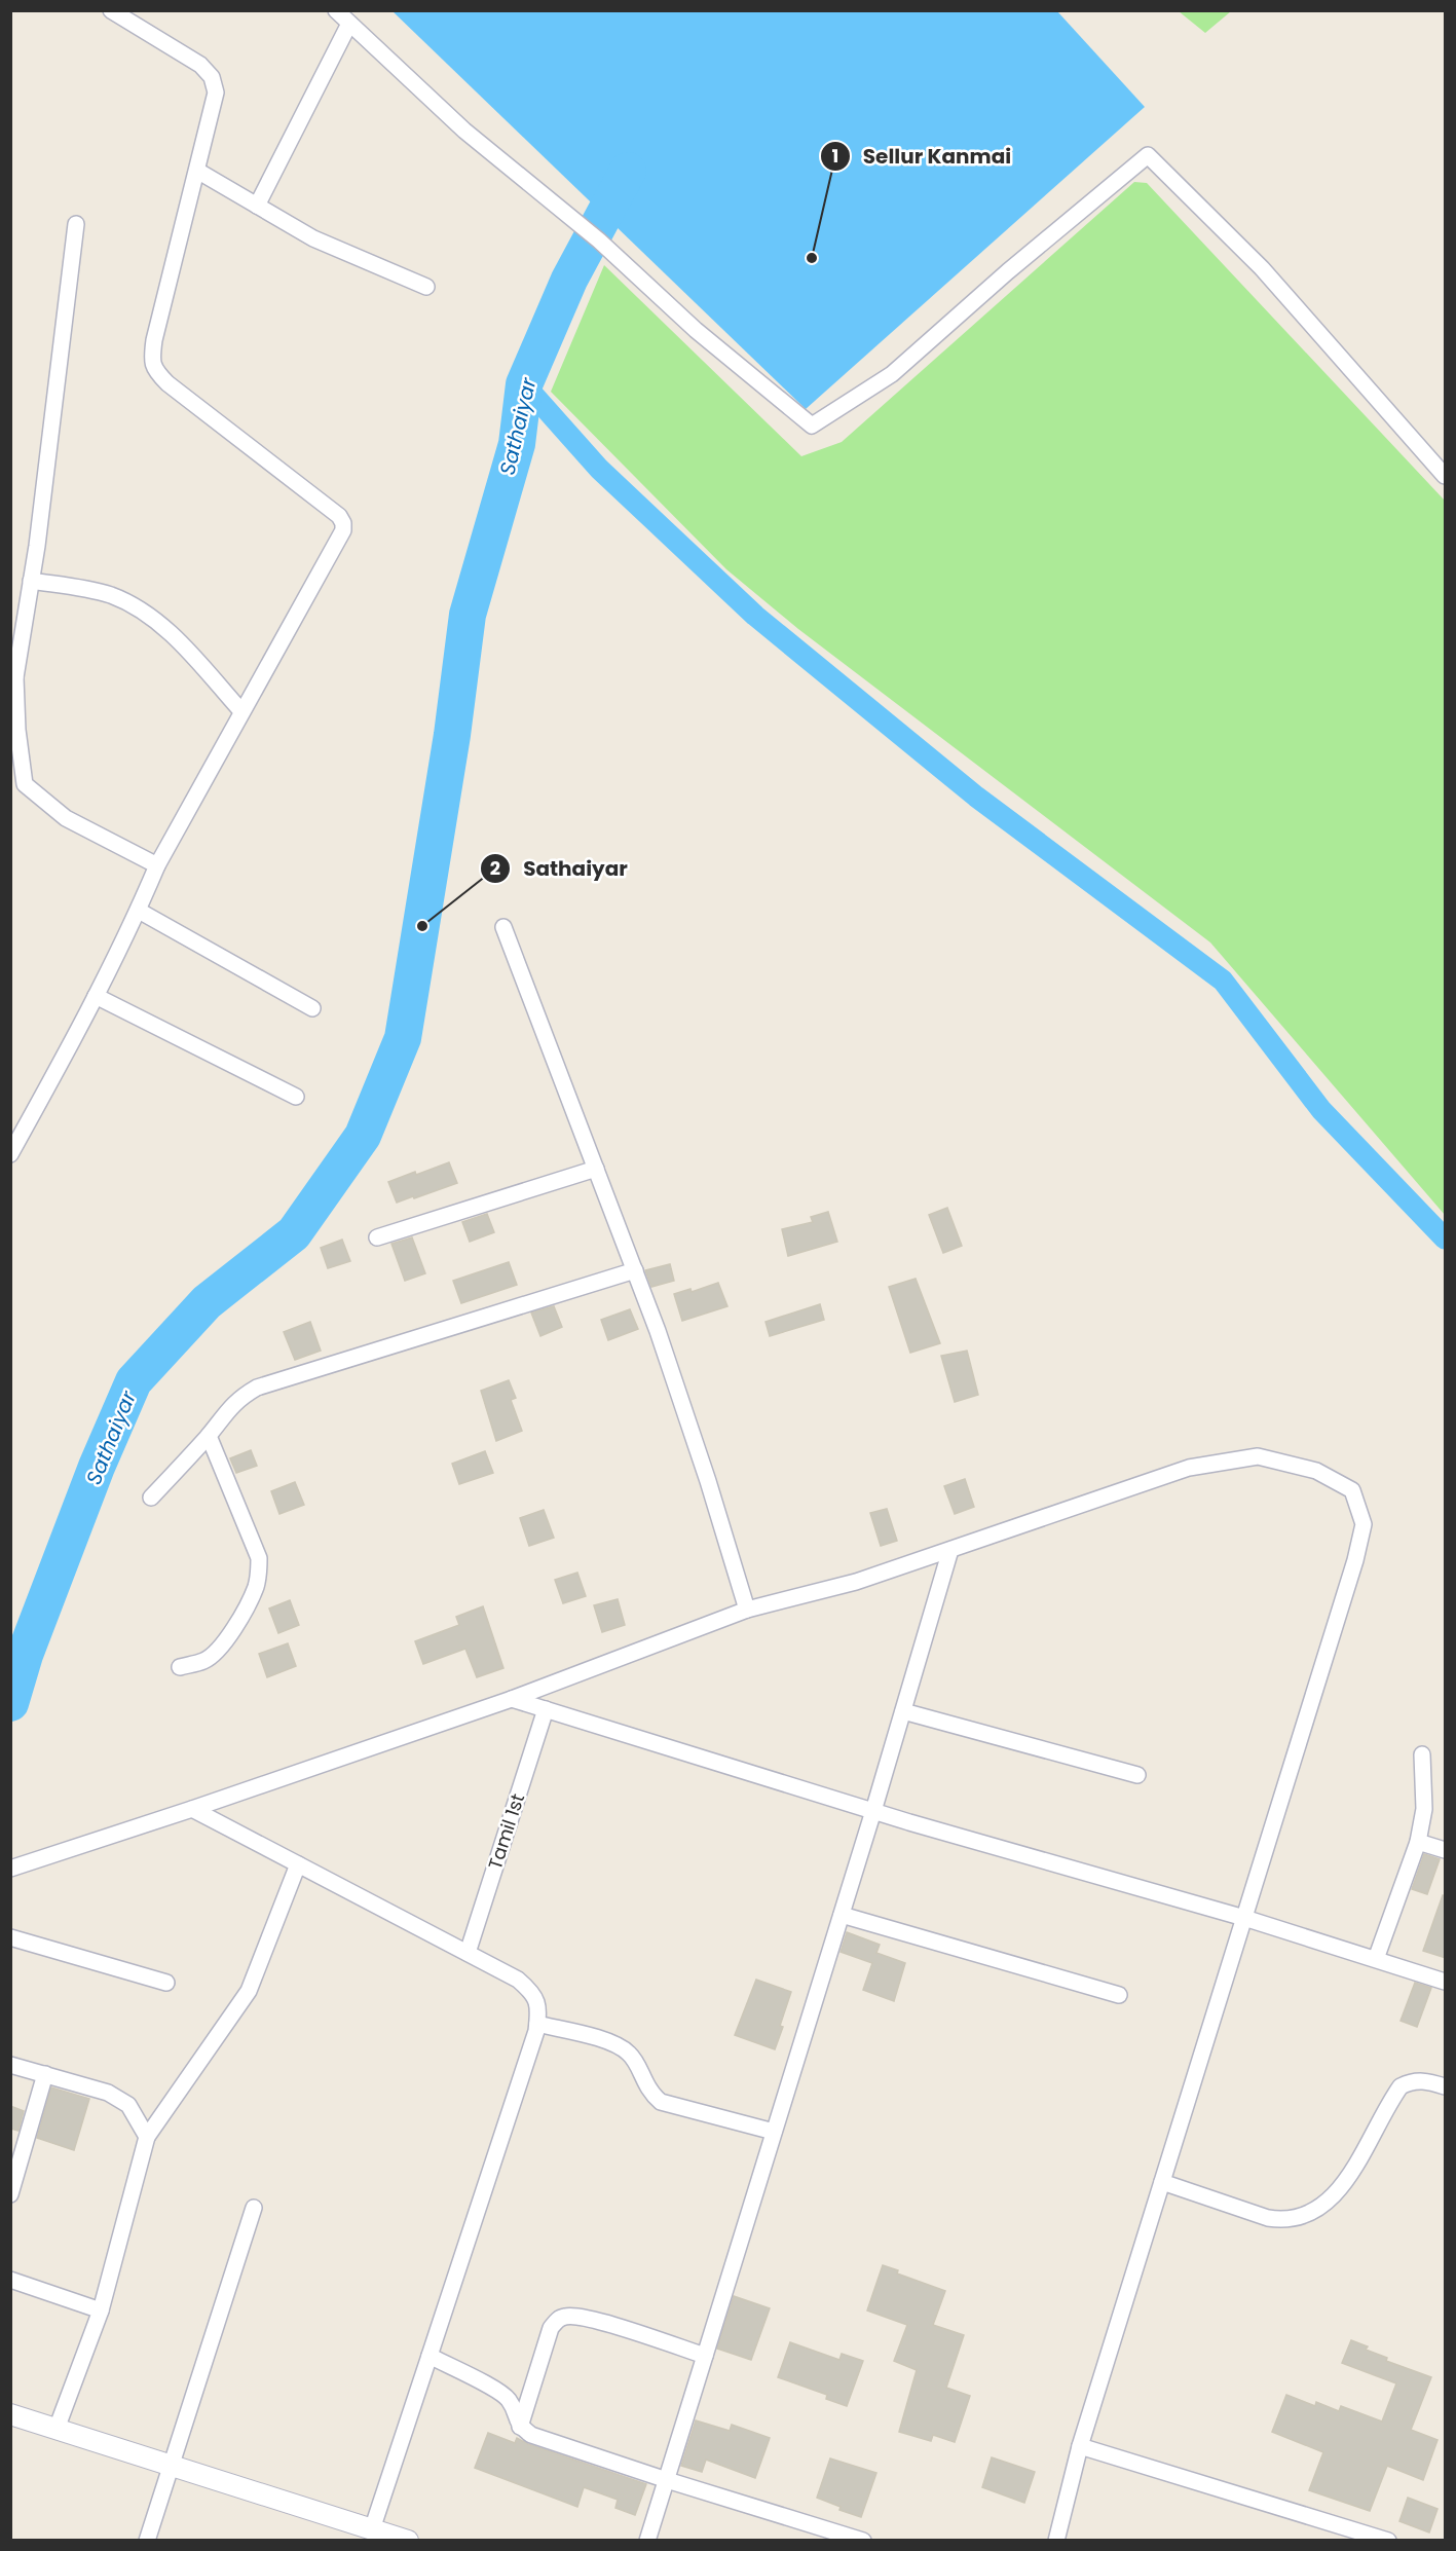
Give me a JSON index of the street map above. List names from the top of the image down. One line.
{"streets":{"street":["Tamil 1st"]},"water":["Sathaiyar"],"places":["Sellur Kanmai","Sathaiyar"]}
